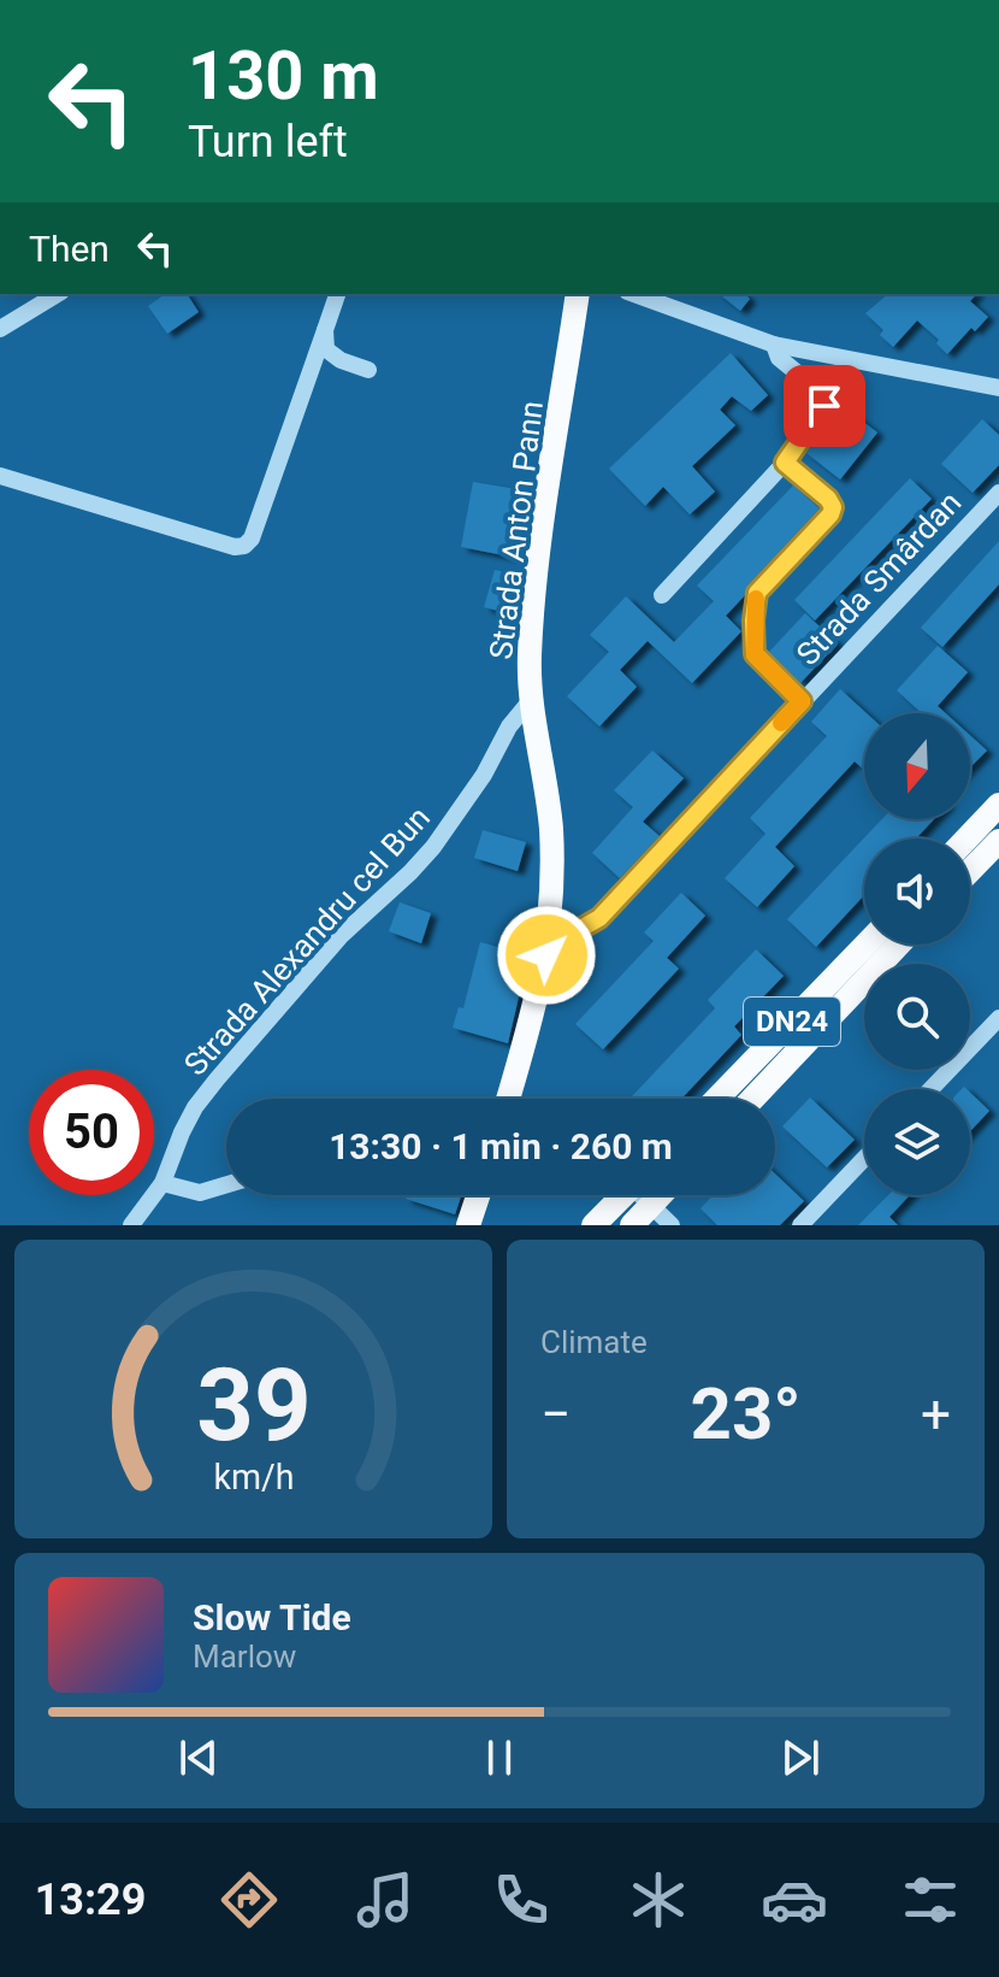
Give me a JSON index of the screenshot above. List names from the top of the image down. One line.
{"streets":{"main road":["Strada Anton Pann","DN24"],"street":["Strada Smârdan","Strada Alexandru cel Bun"]},"crossings":[["Strada Anton Pann","Strada Smârdan"],["Strada Anton Pann","Strada Alexandru cel Bun"]],"north":"bottom","page":{"turn":["130 m","Turn left"],"then":"Then","limit":"50","trip":"13:30 · 1 min · 260 m","tile":"Climate","heat":["−","23°","+"],"song":["Slow Tide","Marlow"],"tabs":"13:29","gauge":["39","km/h"]}}
